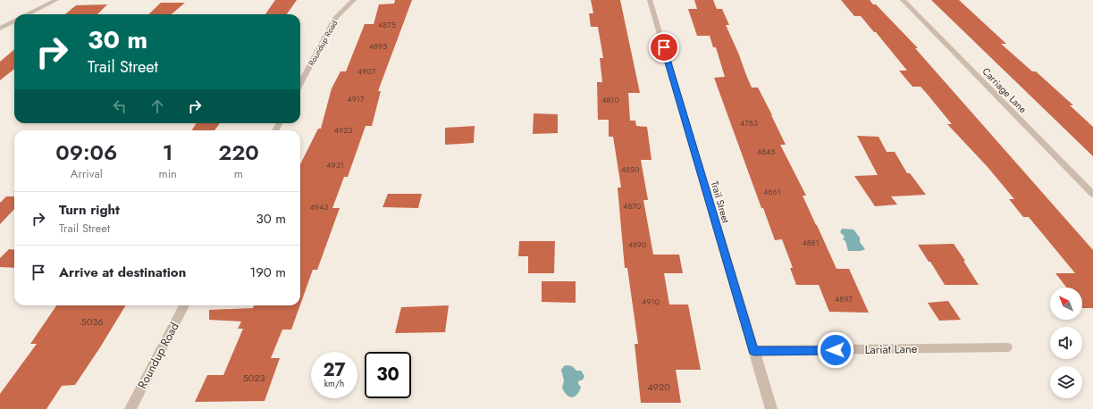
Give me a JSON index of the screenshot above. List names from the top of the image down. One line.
{"streets":{"street":["Roundup Road","Carriage Lane","Trail Street","Lariat Lane"]},"crossings":[["Trail Street","Lariat Lane"]],"house_numbers":["4875","4895","4907","4917","4810","4783","4923","4845","4931","4850","4861","4870","4943","4881","4890","4897","4910","5036","5023","4920"],"north":"top left","page":{"turn":["30 m","Trail Street"],"eta":["09:06","Arrival","1","min","220","m"],"list":[{"name":"Turn right","note":"Trail Street","value":"30 m"},{"name":"Arrive at destination","value":"190 m"}],"speed":"27 km/h","limit":"30"}}
